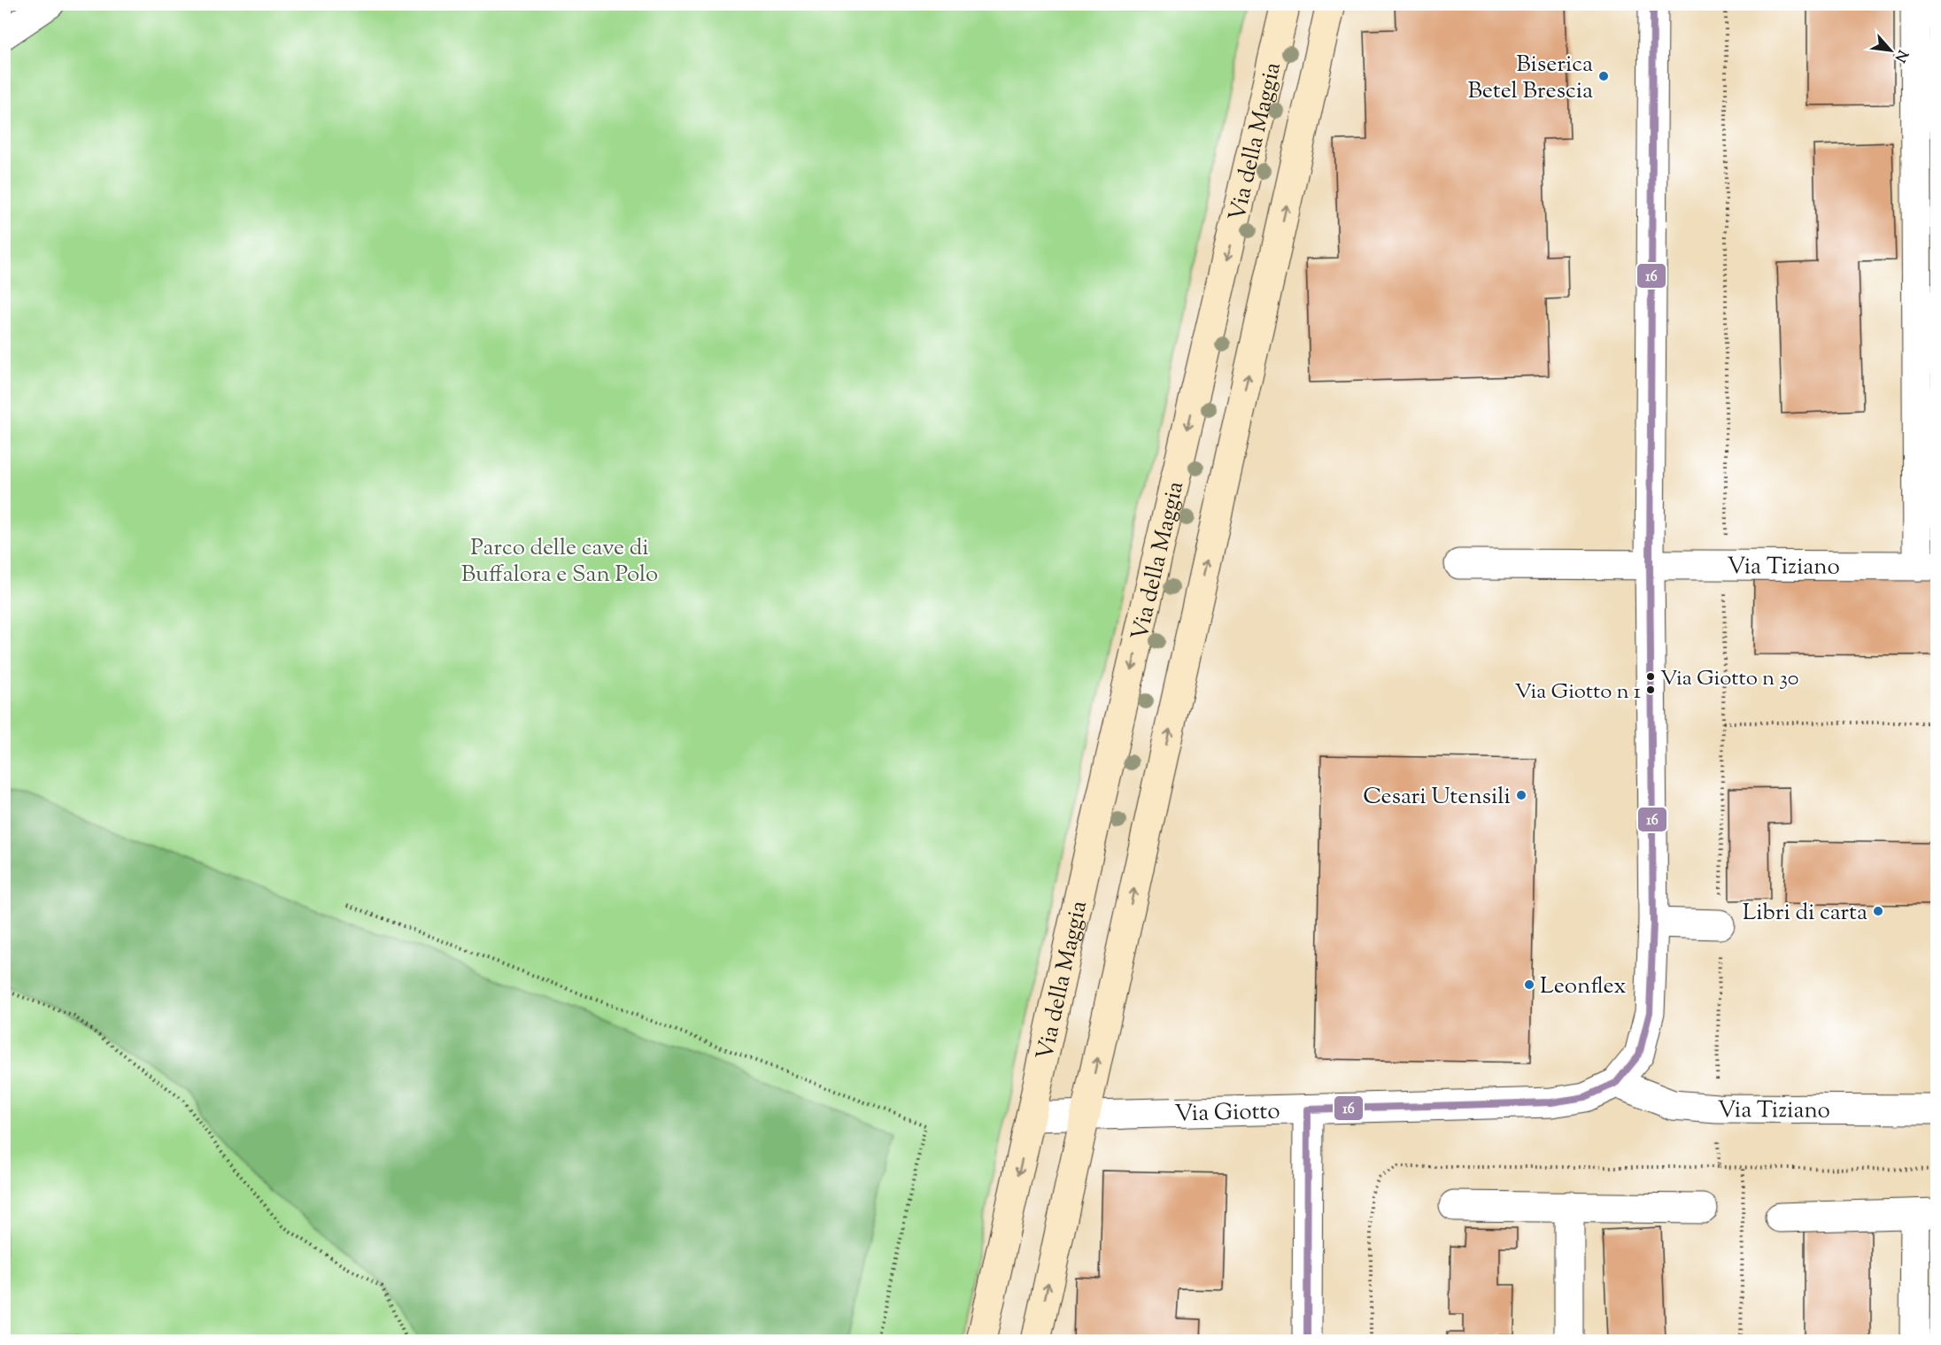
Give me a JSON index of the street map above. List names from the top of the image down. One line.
{"streets":{"street":["Via della Maggia","Via Tiziano","Via Giotto"]},"crossings":[["Via della Maggia","Via Giotto"],["Via Tiziano","Via Giotto"]],"parks":["Parco delle cave di Buffalora e San Polo"],"places":["Biserica Betel Brescia","Via Giotto n 30","Via Giotto n 1","Cesari Utensili","Libri di carta","Leonflex"],"lines":["transit line 16"],"north":"bottom right"}
